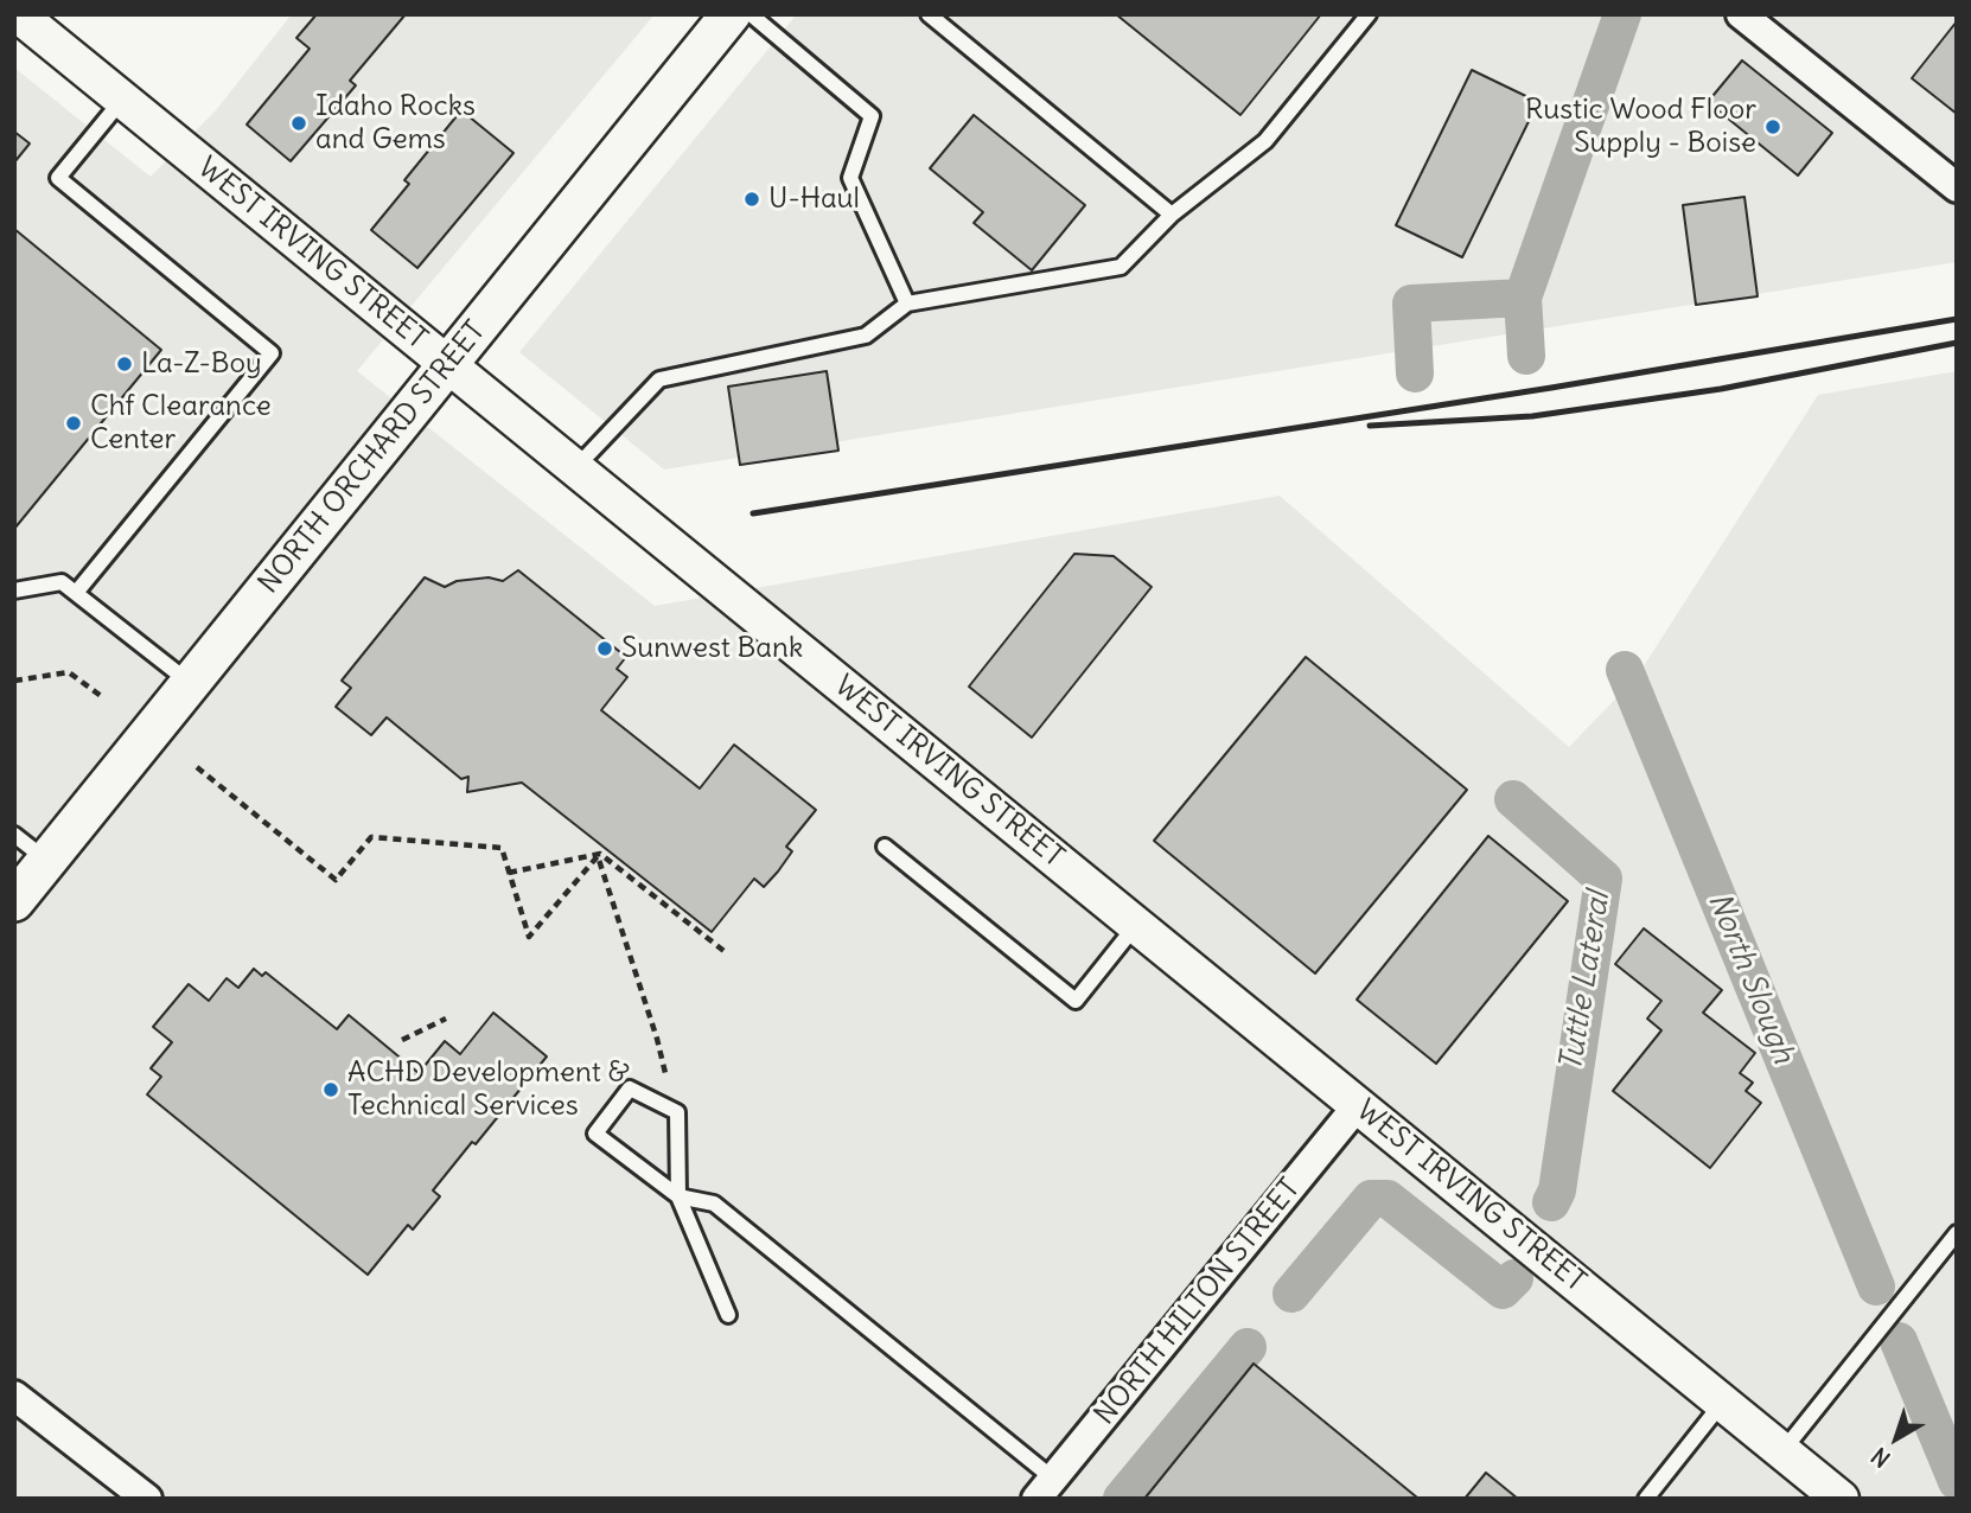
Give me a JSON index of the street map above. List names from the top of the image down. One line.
{"streets":{"main road":["NORTH ORCHARD STREET"],"street":["WEST IRVING STREET","NORTH HILTON STREET"]},"crossings":[["WEST IRVING STREET","NORTH ORCHARD STREET"],["WEST IRVING STREET","NORTH HILTON STREET"]],"water":["North Slough","Tuttle Lateral"],"places":["Idaho Rocks and Gems","Rustic Wood Floor Supply - Boise","U-Haul","La-Z-Boy","Chf Clearance Center","Sunwest Bank","ACHD Development & Technical Services"],"north":"bottom left"}
